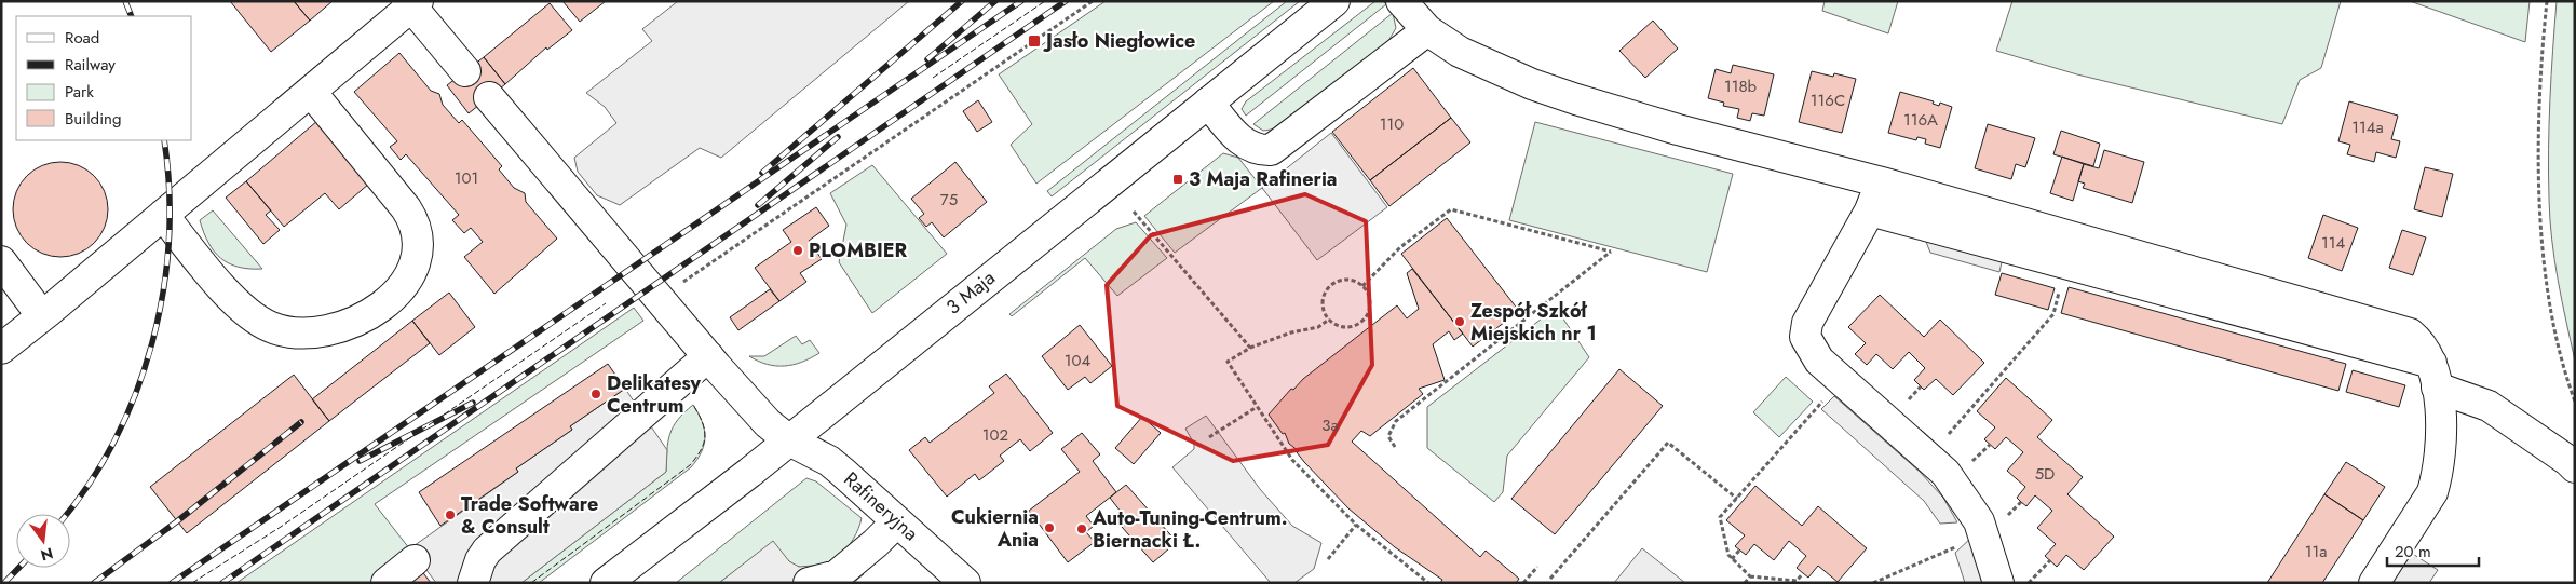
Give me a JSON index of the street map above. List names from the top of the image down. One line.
{"streets":{"street":["3 Maja","Rafineryjna"]},"crossings":[["3 Maja","Rafineryjna"]],"places":{"transit":["Jasło Niegłowice","3 Maja Rafineria"],"other":["PLOMBIER","Zespół Szkół Miejskich nr 1","Delikatesy Centrum","Trade Software & Consult","Cukiernia Ania","Auto-Tuning-Centrum. Biernacki Ł."]},"house_numbers":["118b","116C","116A","110","114a","101","75","114","104","3a","102","5D","11a"],"legend":["Road","Railway","Park","Building"],"scale_bar":"20 m","north":"bottom"}
